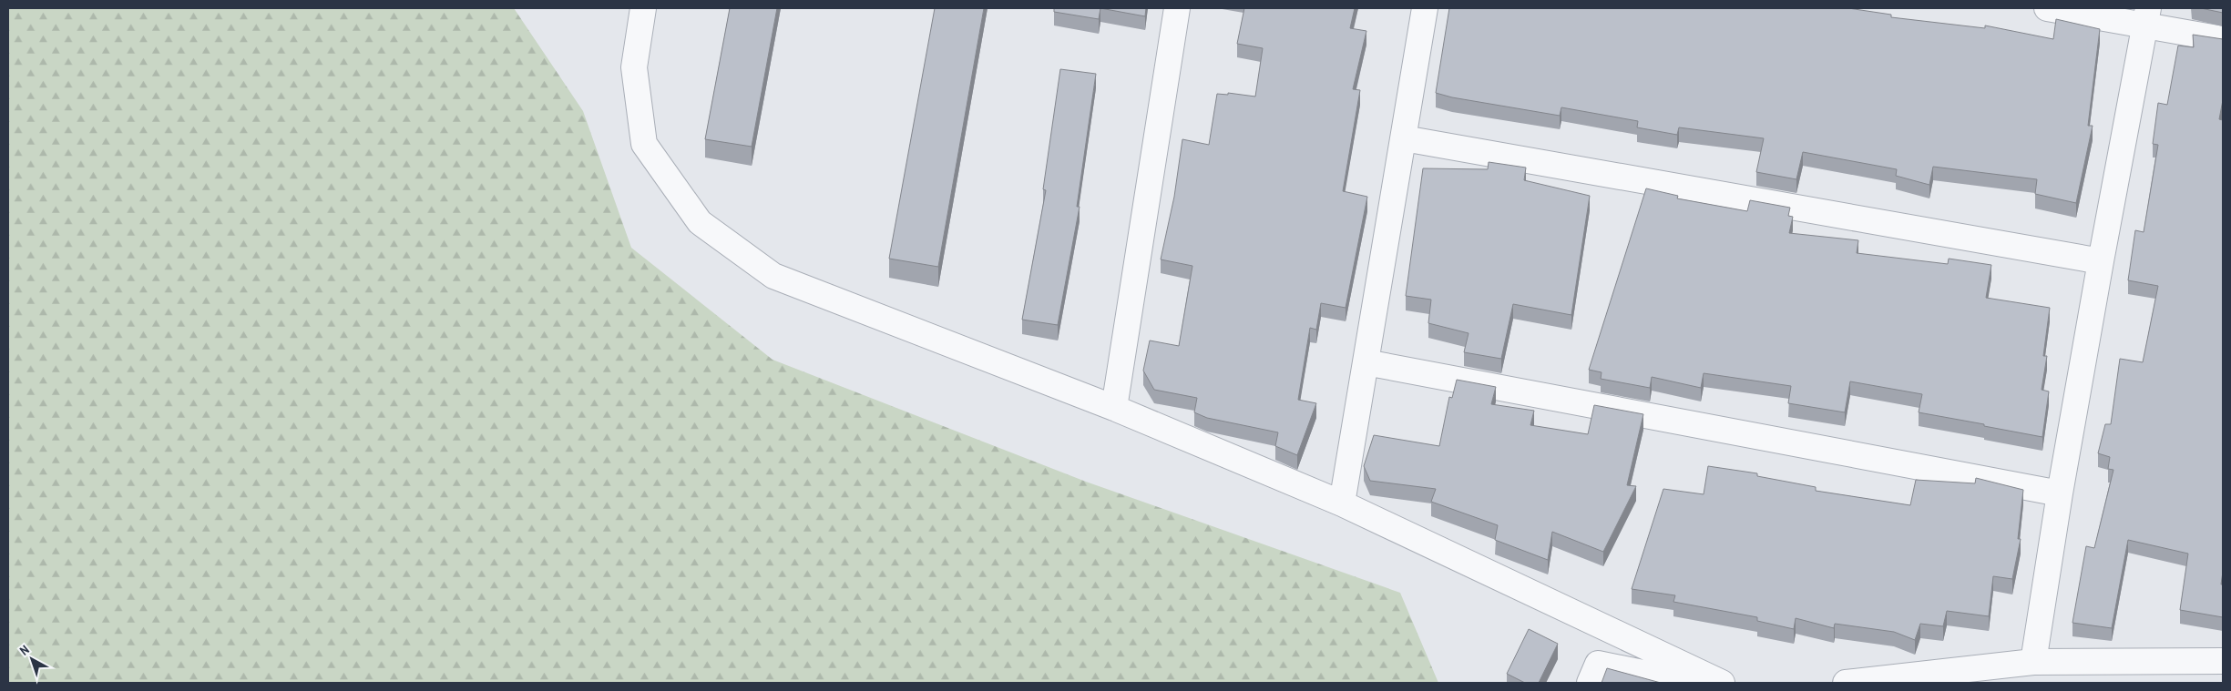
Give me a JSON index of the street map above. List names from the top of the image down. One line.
{"north":"top left"}
